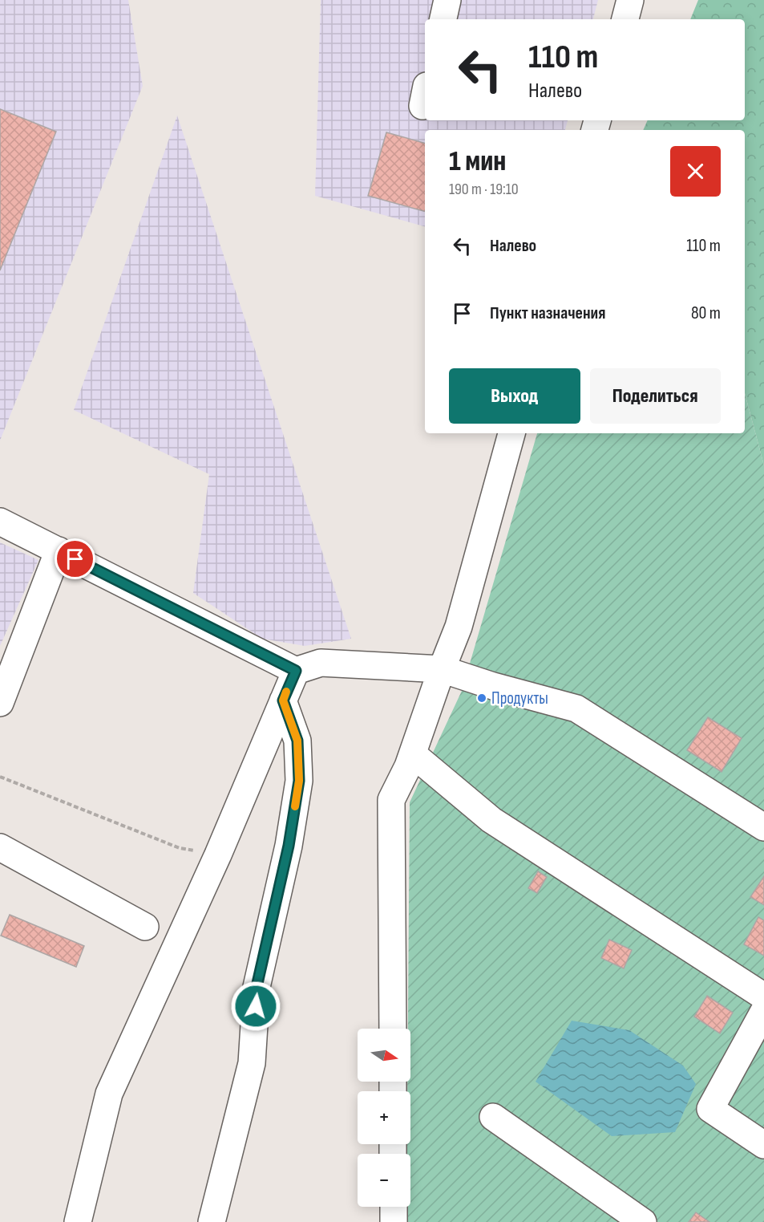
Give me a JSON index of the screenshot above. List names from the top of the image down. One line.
{"places":["Продукты"],"north":"right","page":{"turn":["110 m","Налево"],"heading":["1 мин","190 m · 19:10"],"list":[{"name":"Налево","value":"110 m"},{"name":"Пункт назначения","value":"80 m"}],"buttons":["Выход","Поделиться"],"map_buttons":["+","−"]}}
